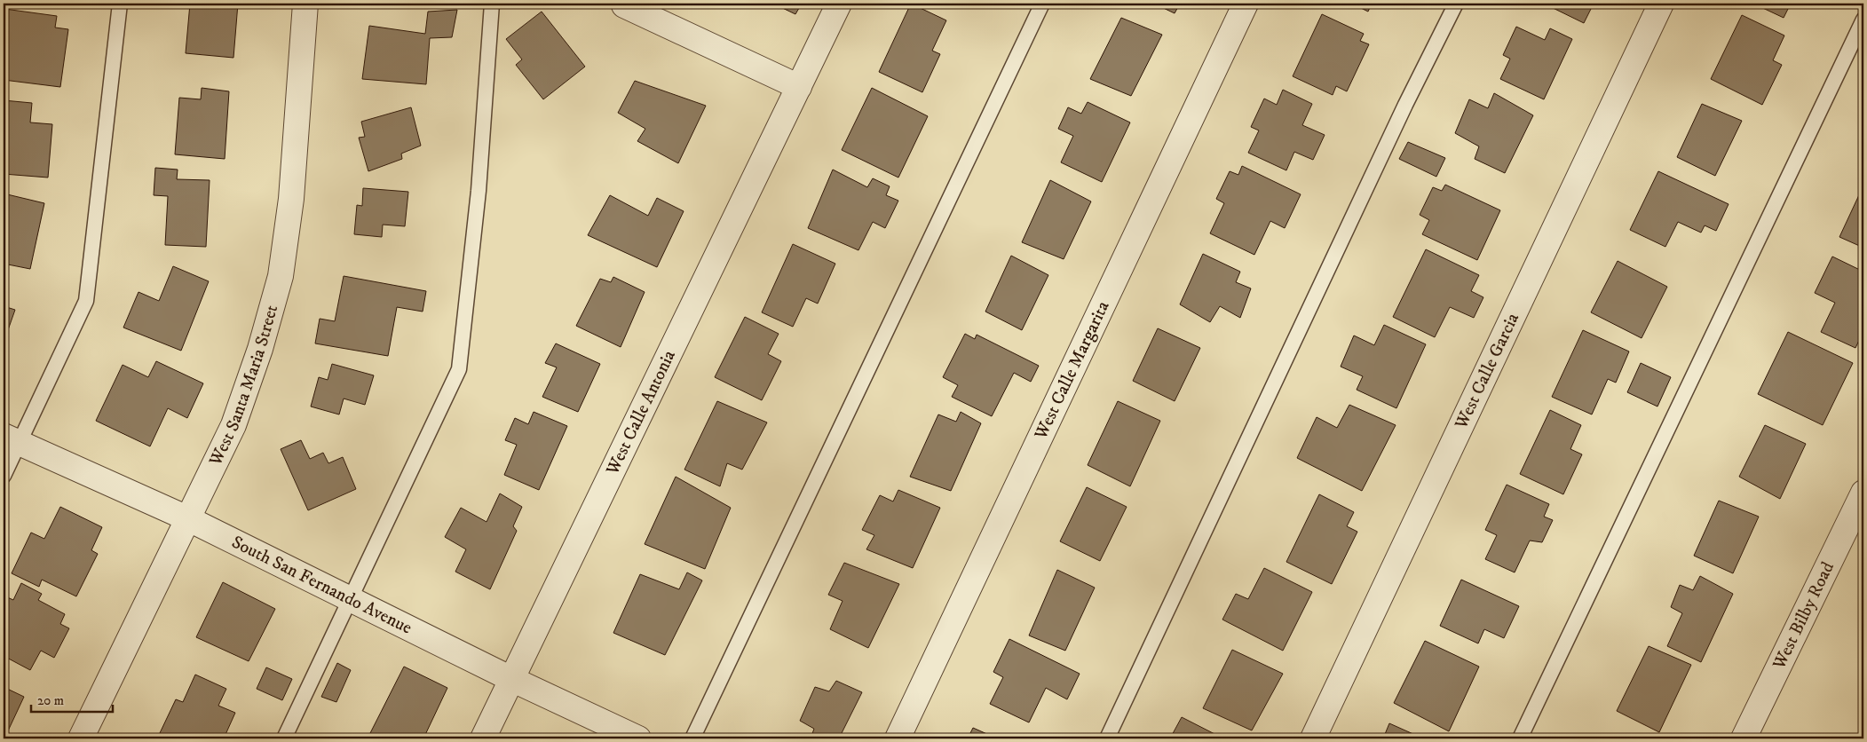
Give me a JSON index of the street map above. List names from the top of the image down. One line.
{"streets":{"street":["West Calle Margarita","West Calle Garcia","West Santa Maria Street","West Calle Antonia","South San Fernando Avenue","West Bilby Road"]},"crossings":[["West Santa Maria Street","South San Fernando Avenue"],["West Calle Antonia","South San Fernando Avenue"]],"scale_bar":"20 m"}
